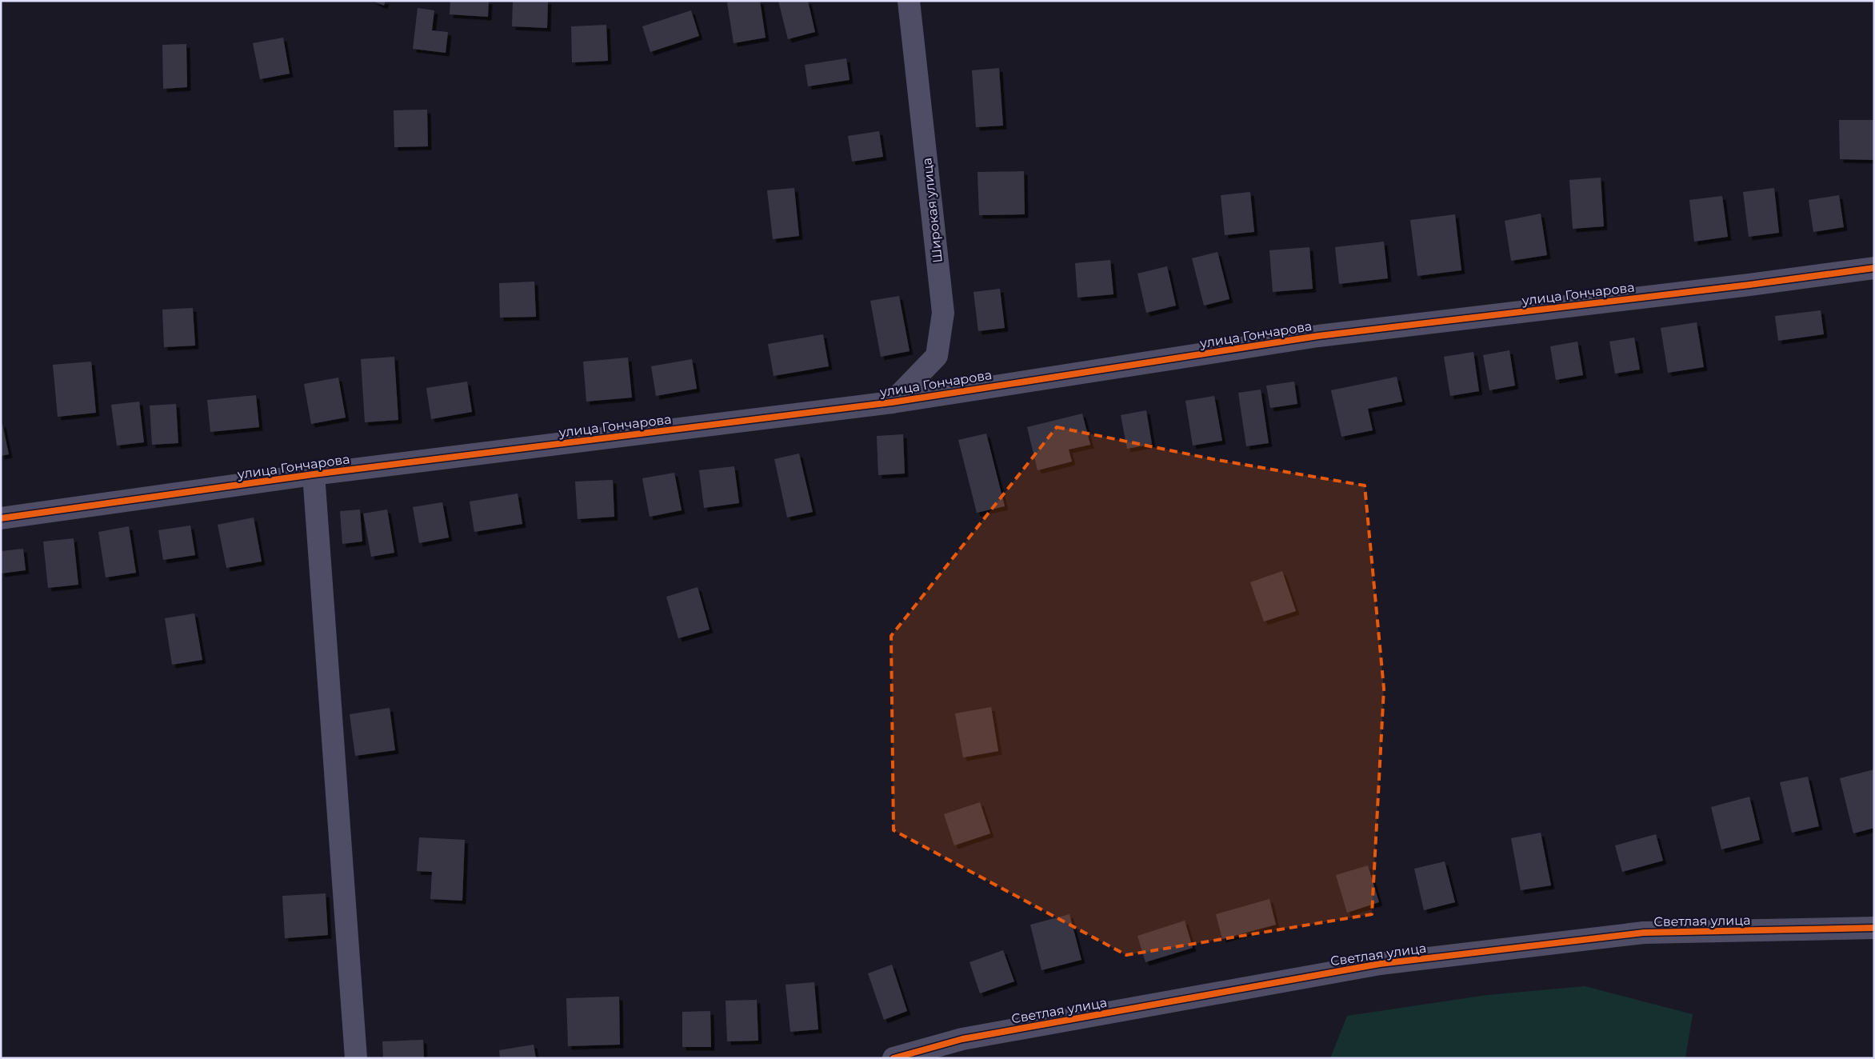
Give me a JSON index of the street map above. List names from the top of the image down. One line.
{"streets":{"street":["Широкая улица","улица Гончарова","Светлая улица"]},"crossings":[["Широкая улица","улица Гончарова"]]}
